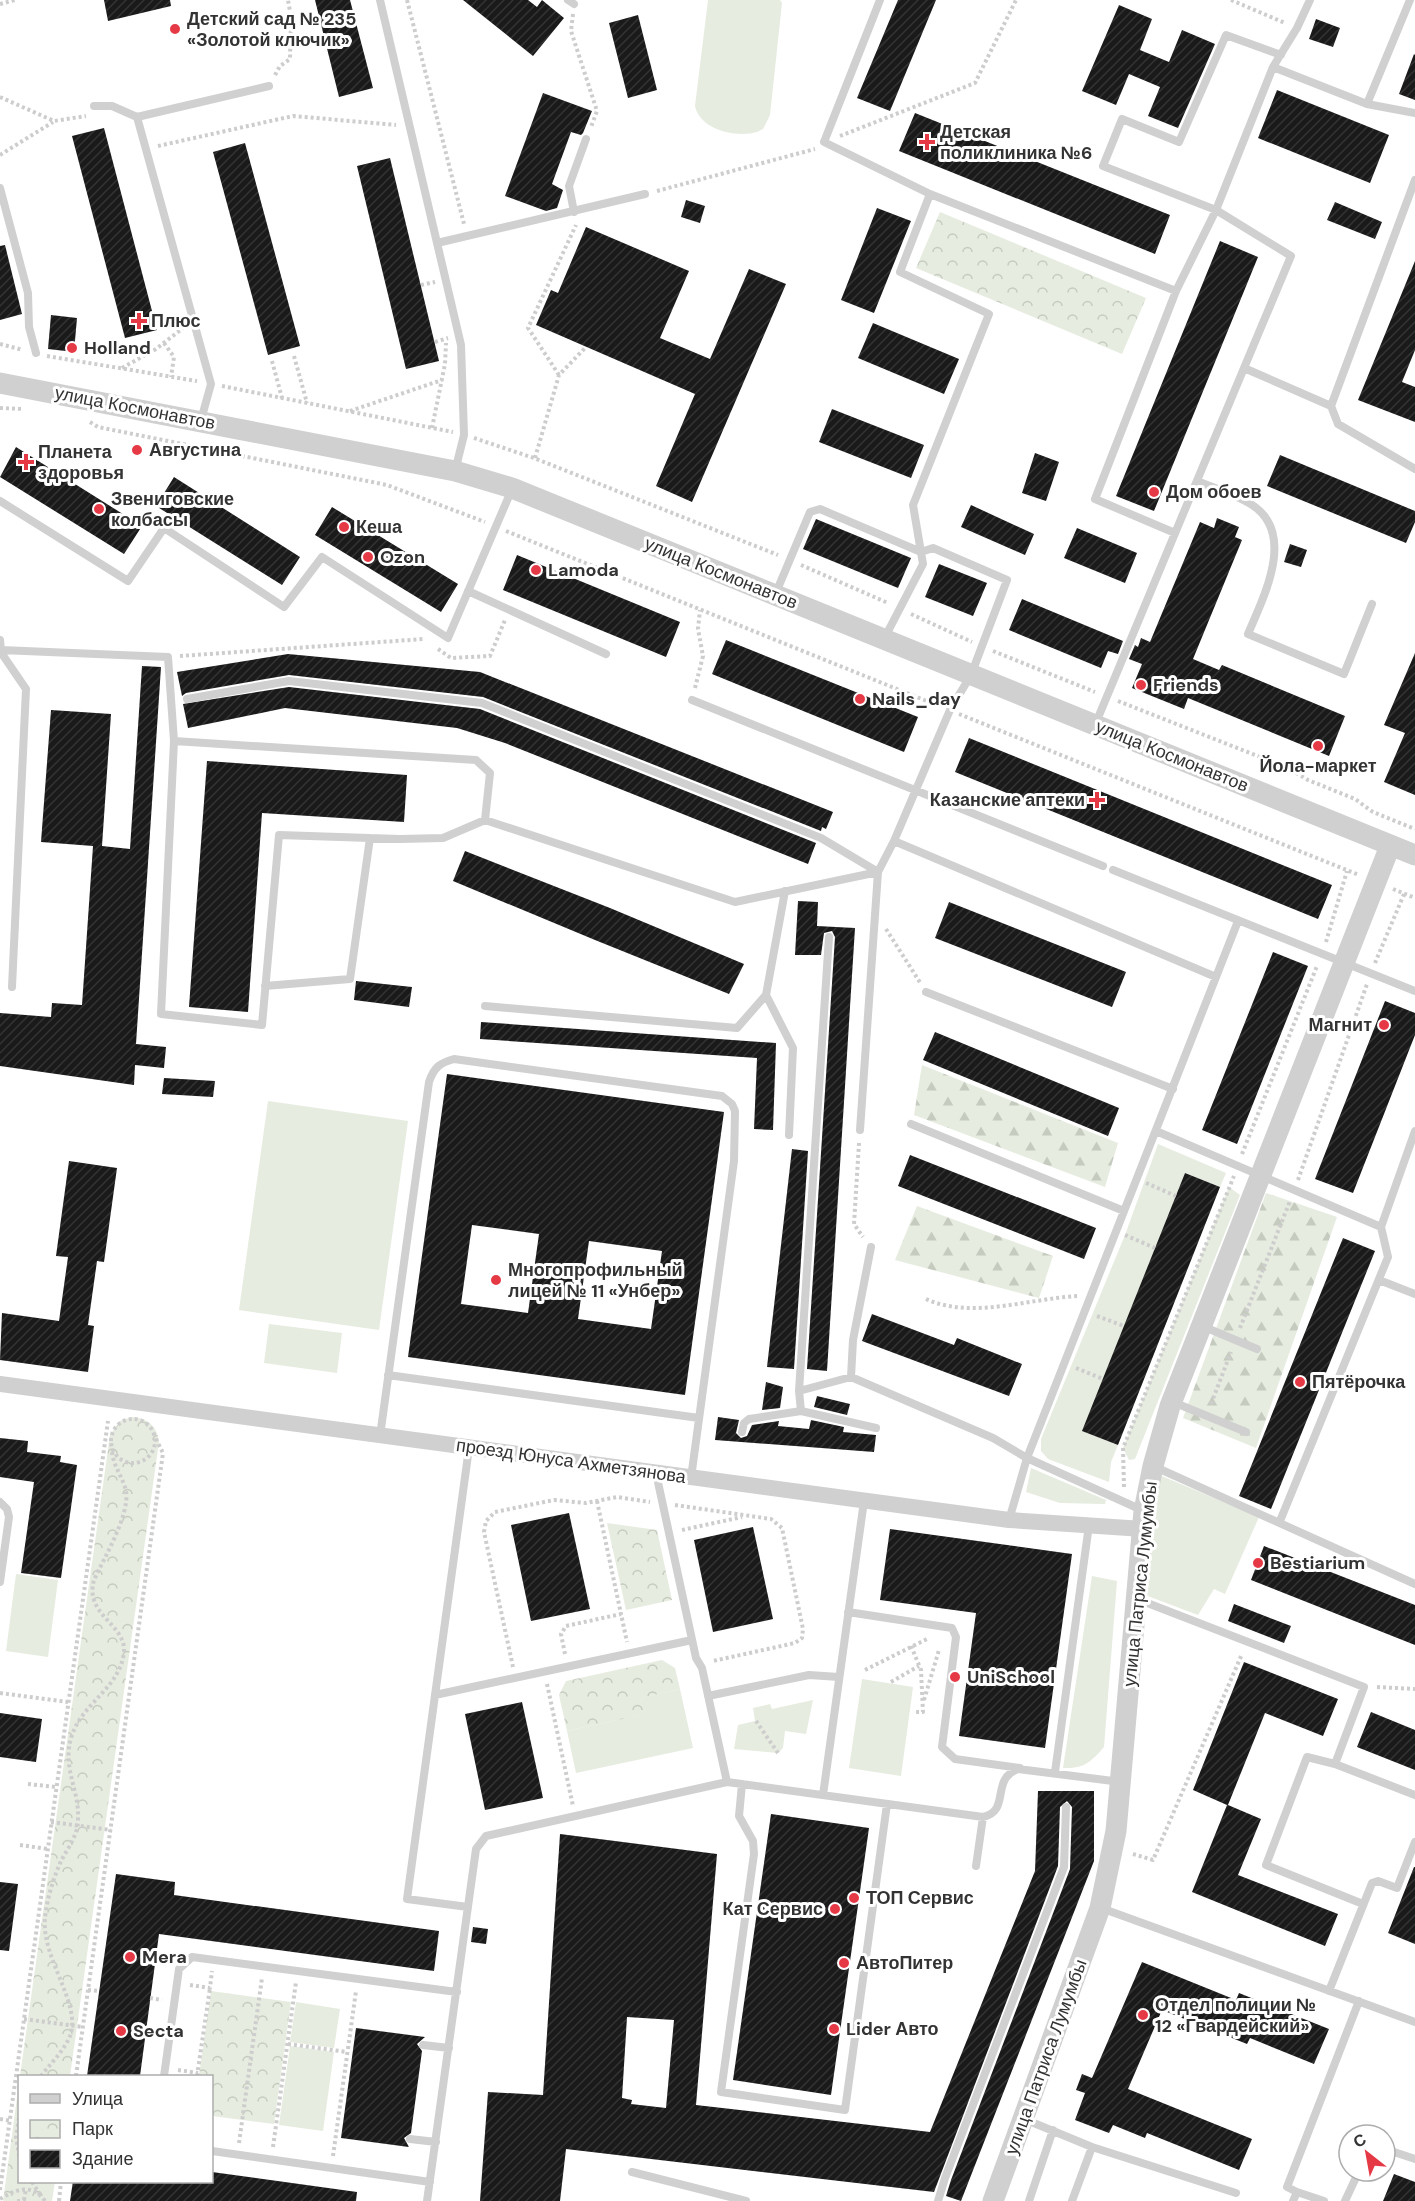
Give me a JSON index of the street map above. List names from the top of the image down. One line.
{"streets":{"street":["улица Космонавтов","проезд Юнуса Ахметзянова","улица Патриса Лумумбы"]},"crossings":[["улица Космонавтов","улица Патриса Лумумбы"],["проезд Юнуса Ахметзянова","улица Патриса Лумумбы"]],"places":{"other":["Детский сад № 235 «Золотой ключик»","Holland","Августина","Дом обоев","Звениговские колбасы","Кеша","Ozon","Lamoda","Friends","Nails_day","Йола-маркет","Магнит","Многопрофильный лицей № 11 «Унбер»","Пятёрочка","Bestiarium","UniSchool","ТОП Сервис","Кат Сервис","Mera","АвтоПитер","Отдел полиции № 12 «Гвардейский»","Lider Авто","Secta"],"health":["Детская поликлиника №6","Плюс","Планета здоровья","Казанские аптеки"]},"legend":["Улица","Парк","Здание"],"north":"top left"}
